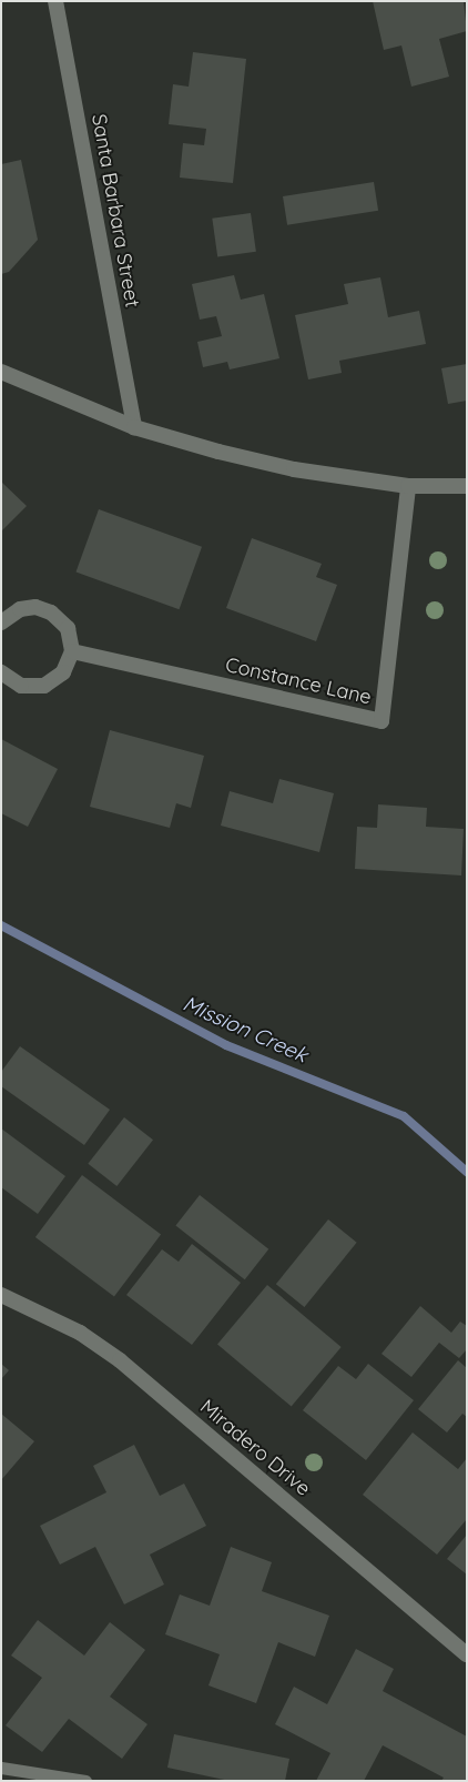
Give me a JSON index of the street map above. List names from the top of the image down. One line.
{"streets":{"street":["Santa Barbara Street","Constance Lane","Miradero Drive"]},"water":["Mission Creek"]}
